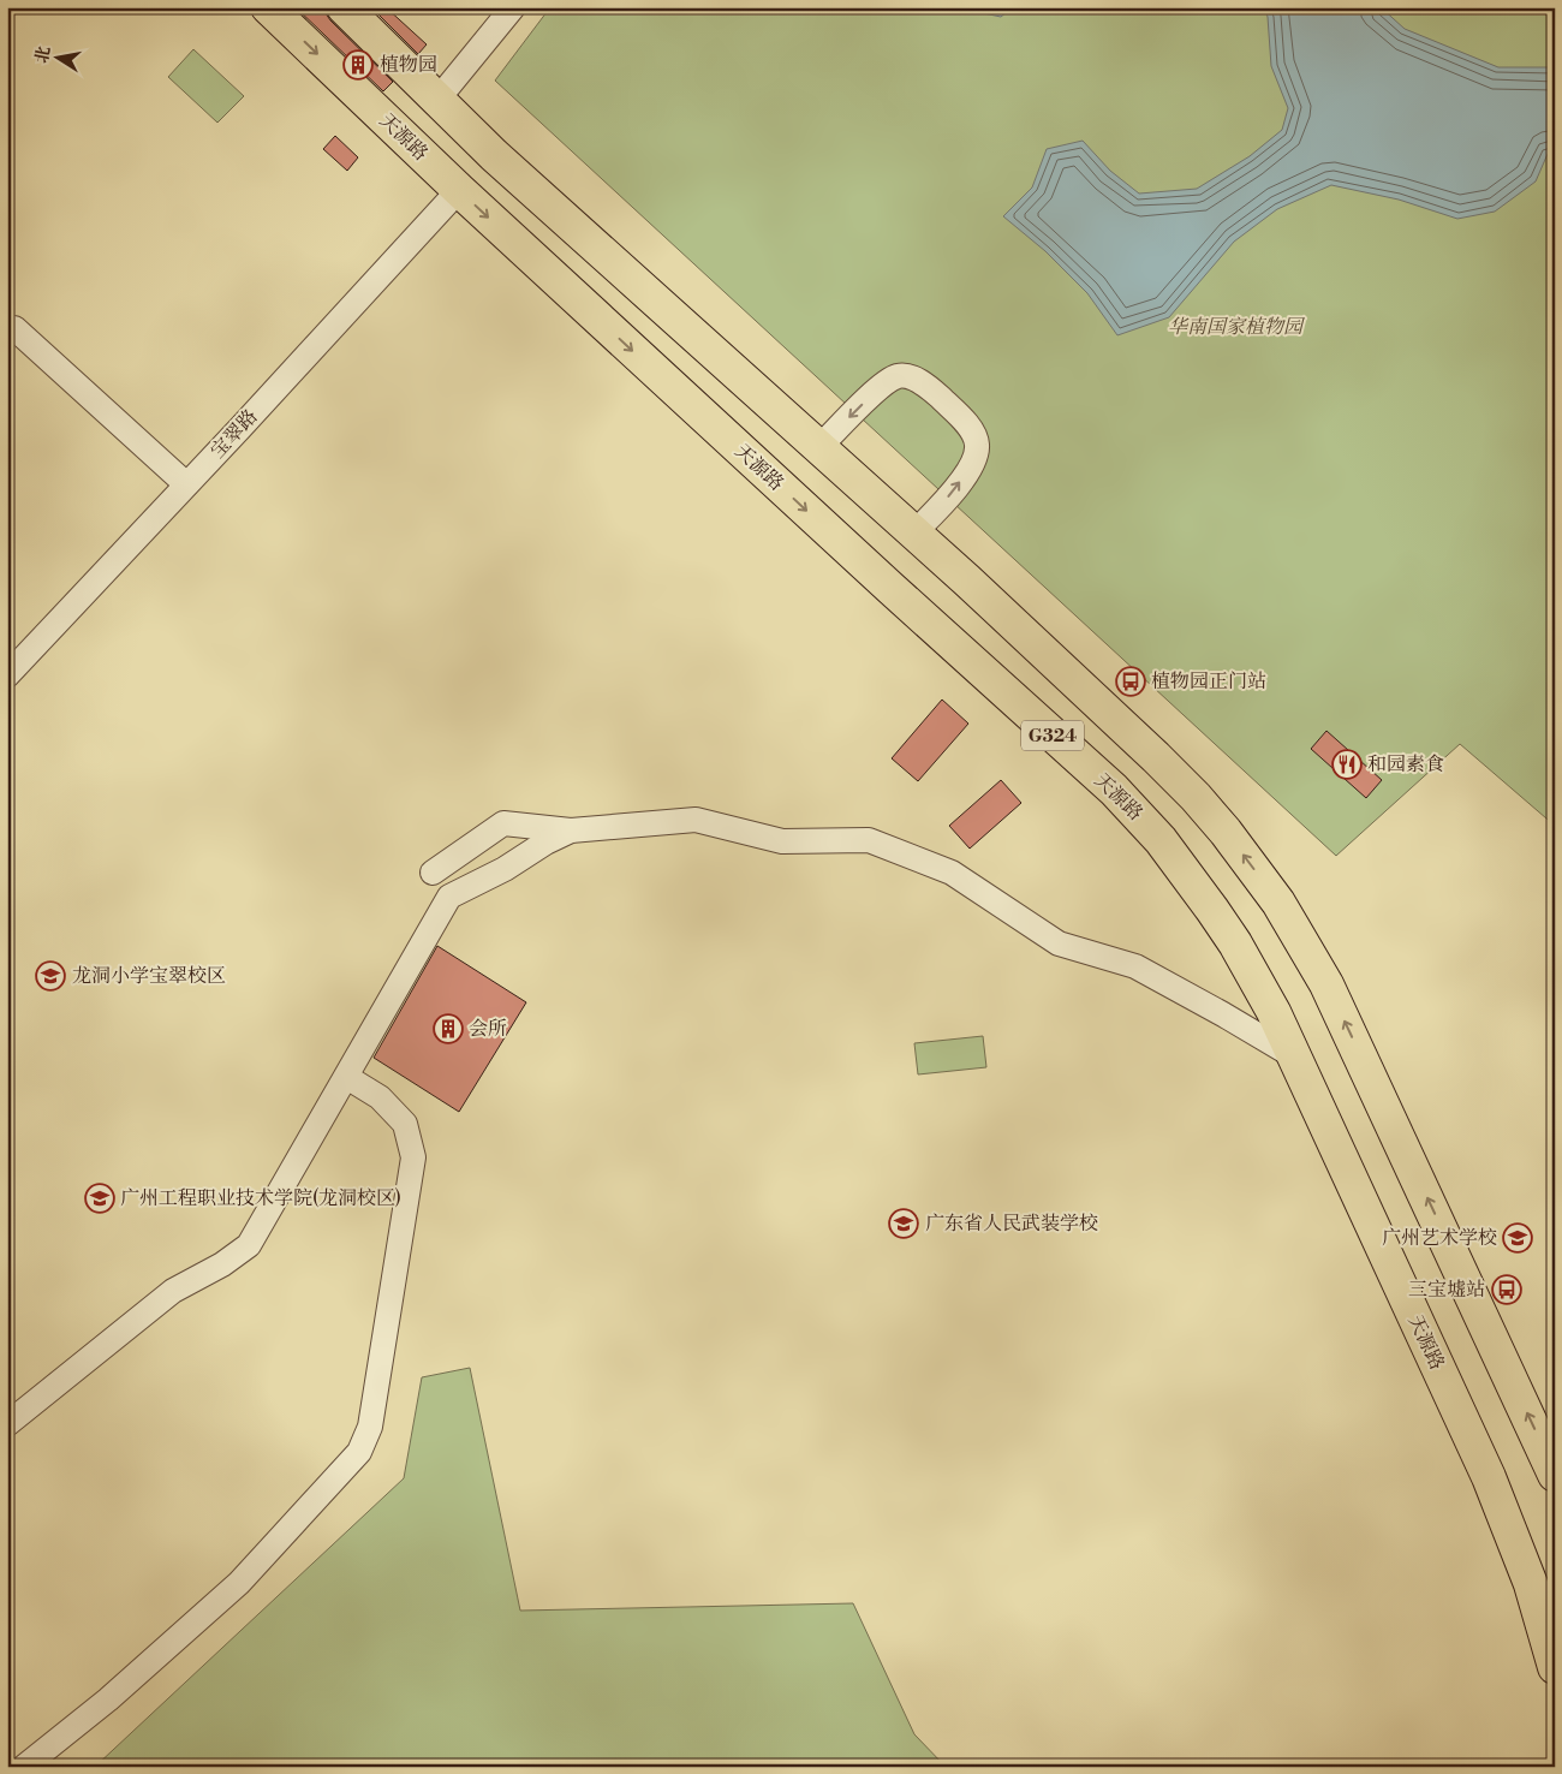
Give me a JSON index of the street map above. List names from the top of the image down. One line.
{"streets":{"highway":["天源路","G324"],"street":["宝翠路"]},"crossings":[["天源路","宝翠路"]],"parks":["华南国家植物园"],"places":{"building":["植物园","会所"],"bus stop":["植物园正门站","三宝墟站"],"restaurant":["和园素食"],"school or university":["龙洞小学宝翠校区","广州工程职业技术学院(龙洞校区)","广东省人民武装学校","广州艺术学校"]},"north":"left"}
